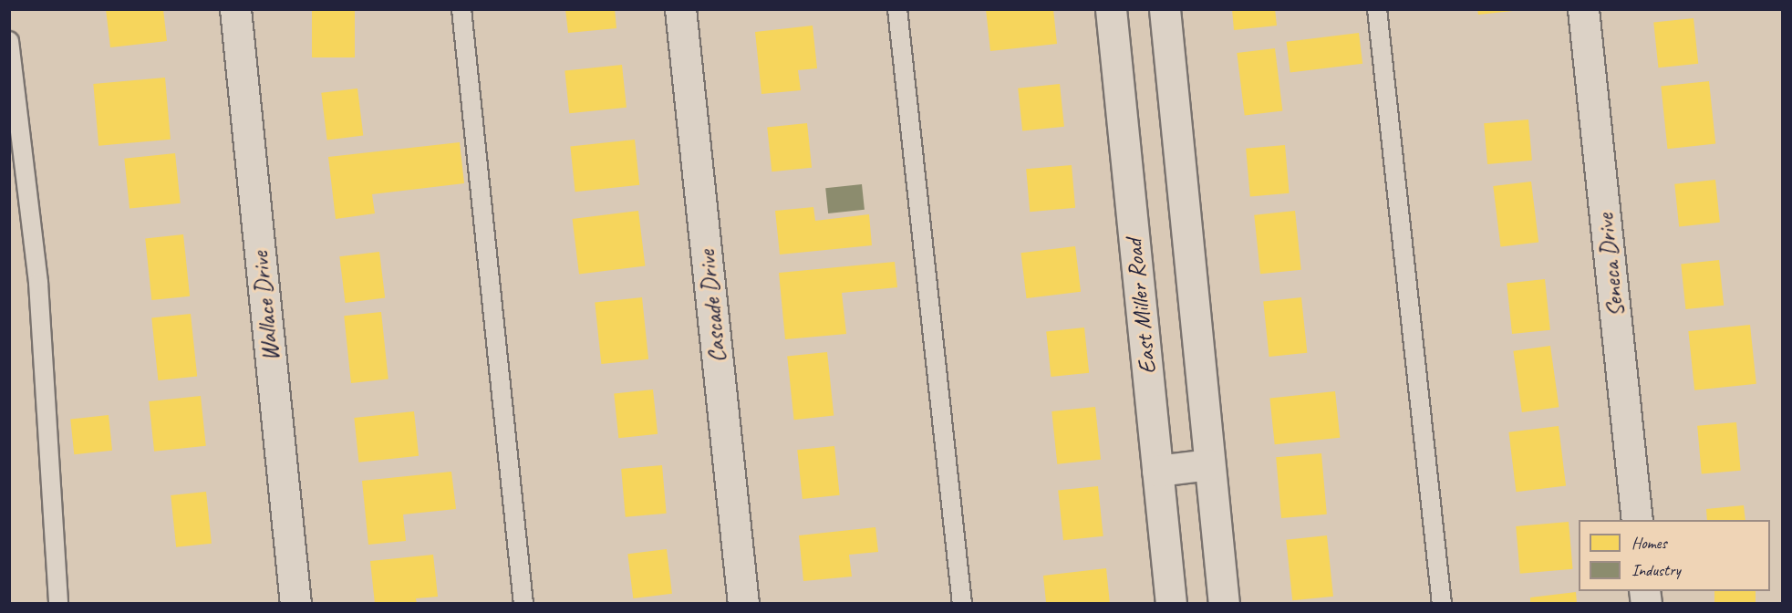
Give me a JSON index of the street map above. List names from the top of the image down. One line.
{"streets":{"street":["Seneca Drive","Wallace Drive","Cascade Drive","East Miller Road"]},"legend":["Homes","Industry"]}
